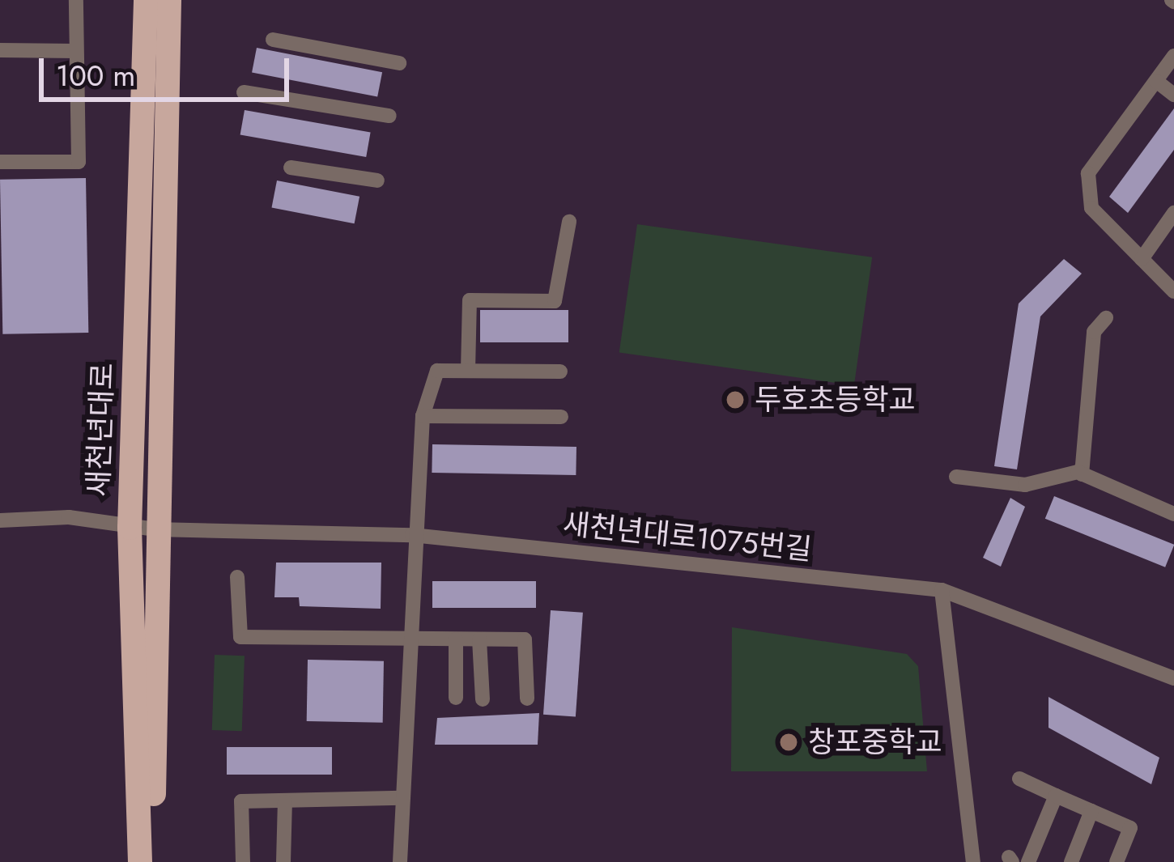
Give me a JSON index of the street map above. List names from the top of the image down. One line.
{"streets":{"main road":["새천년대로"],"street":["새천년대로1075번길"]},"crossings":[["새천년대로","새천년대로1075번길"]],"places":["두호초등학교","창포중학교"],"scale_bar":"100 m"}
